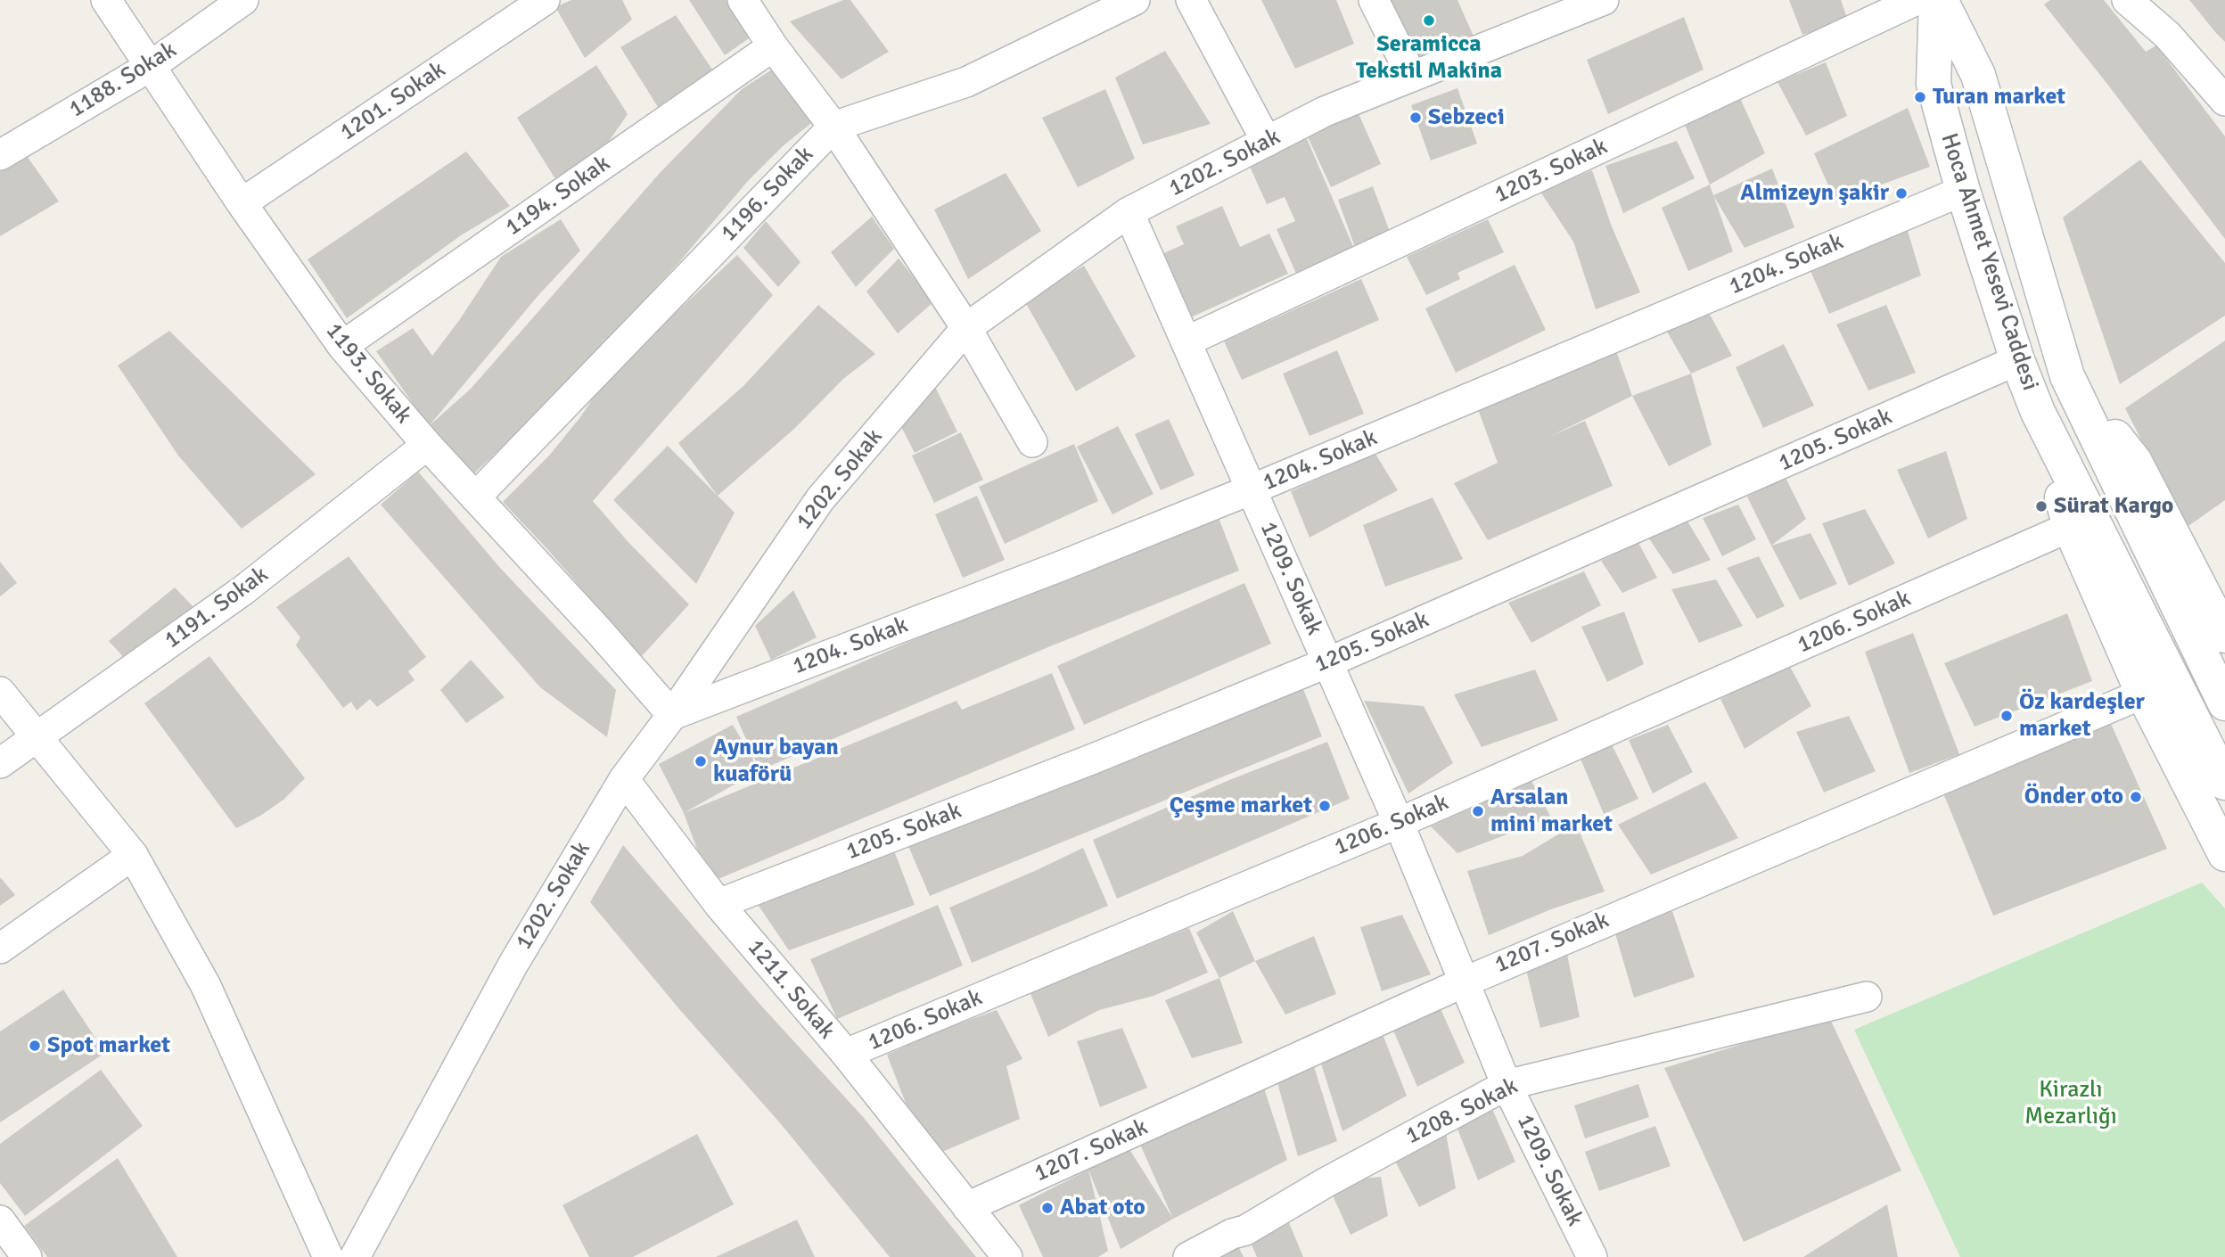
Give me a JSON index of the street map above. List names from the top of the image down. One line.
{"streets":{"main road":["Hoca Ahmet Yesevi Caddesi"],"street":["1188. Sokak","1201. Sokak","1202. Sokak","1203. Sokak","1196. Sokak","1194. Sokak","1204. Sokak","1193. Sokak","1205. Sokak","1209. Sokak","1191. Sokak","1206. Sokak","1207. Sokak","1211. Sokak","1208. Sokak"]},"crossings":[["1188. Sokak","1193. Sokak"],["1201. Sokak","1193. Sokak"],["1202. Sokak","1204. Sokak"],["1202. Sokak","1193. Sokak"],["1202. Sokak","1209. Sokak"],["1202. Sokak","1211. Sokak"],["1203. Sokak","1209. Sokak"],["1196. Sokak","1193. Sokak"],["1194. Sokak","1193. Sokak"],["Hoca Ahmet Yesevi Caddesi","1204. Sokak"],["Hoca Ahmet Yesevi Caddesi","1205. Sokak"],["1204. Sokak","1193. Sokak"],["1204. Sokak","1209. Sokak"],["1193. Sokak","1191. Sokak"],["1205. Sokak","1209. Sokak"],["1205. Sokak","1211. Sokak"],["1209. Sokak","1206. Sokak"],["1209. Sokak","1207. Sokak"],["1209. Sokak","1208. Sokak"],["1206. Sokak","1211. Sokak"],["1207. Sokak","1211. Sokak"]],"parks":["Kirazlı Mezarlığı"],"places":["Seramicca Tekstil Makina","Turan market","Sebzeci","Almizeyn şakir","Sürat Kargo","Öz kardeşler market","Aynur bayan kuaförü","Önder oto","Çeşme market","Arsalan mini market","Spot market","Abat oto"]}
